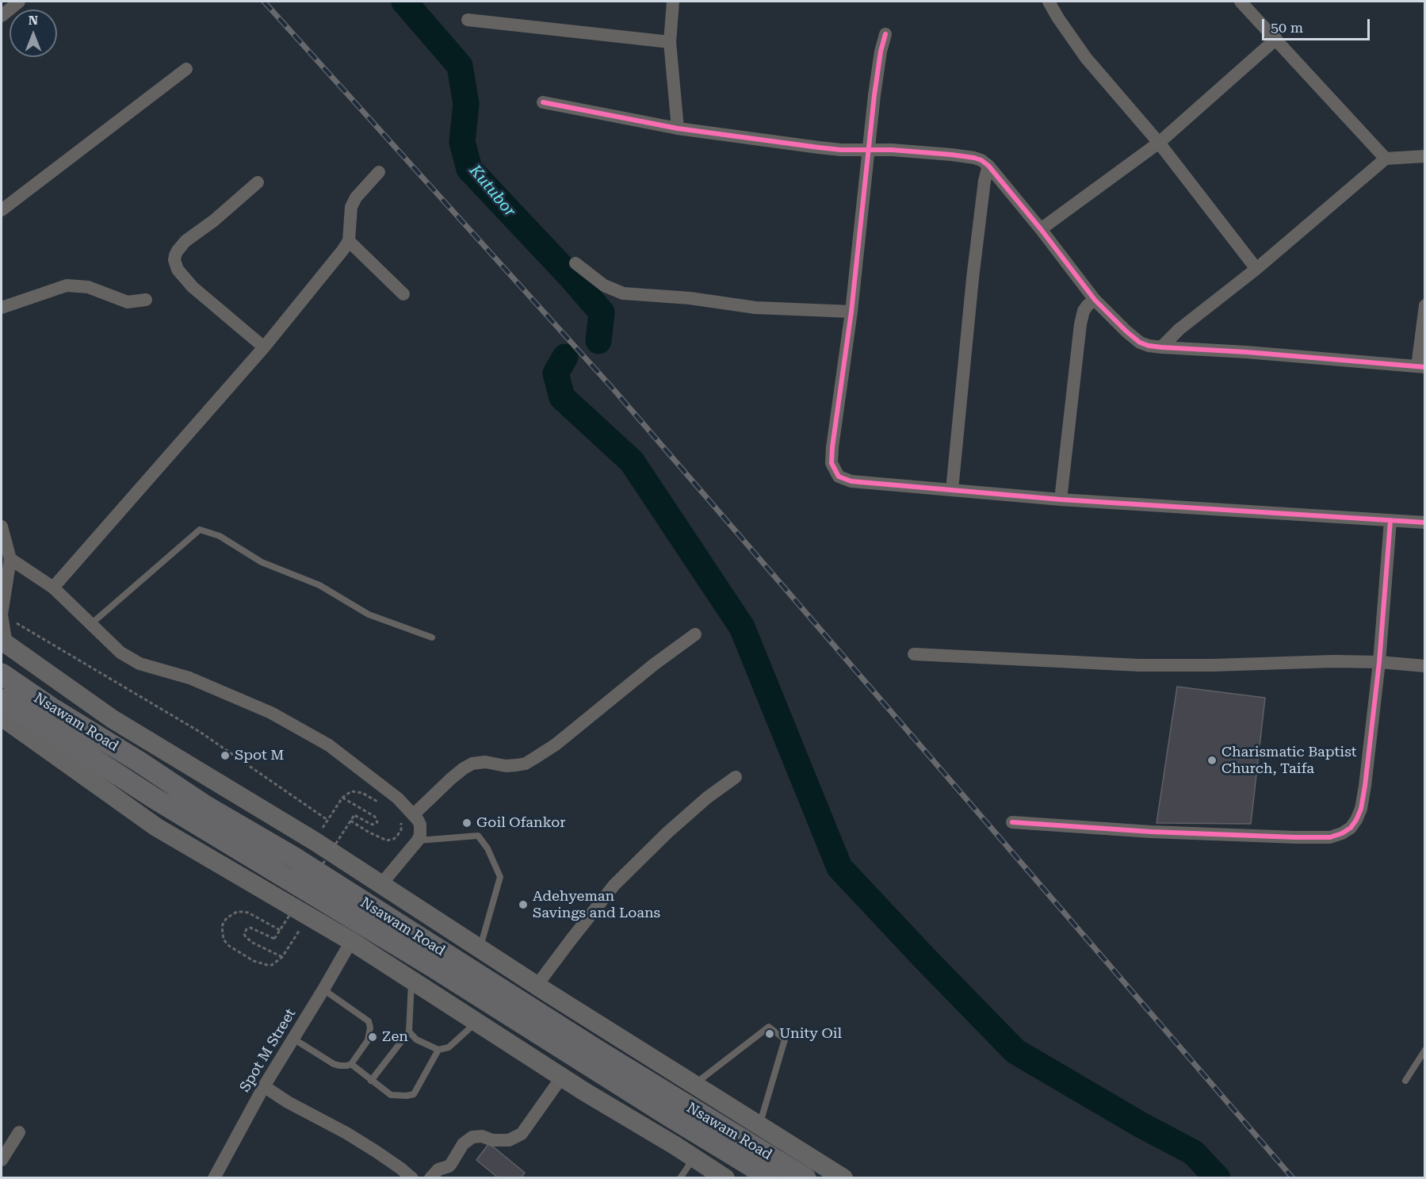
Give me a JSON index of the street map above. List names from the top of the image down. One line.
{"streets":{"highway":["Nsawam Road"],"street":["Spot M Street"]},"water":["Kutubor"],"places":["Spot M","Charismatic Baptist Church, Taifa","Goil Ofankor","Adehyeman Savings and Loans","Unity Oil","Zen"],"scale_bar":"50 m","north":"top"}
